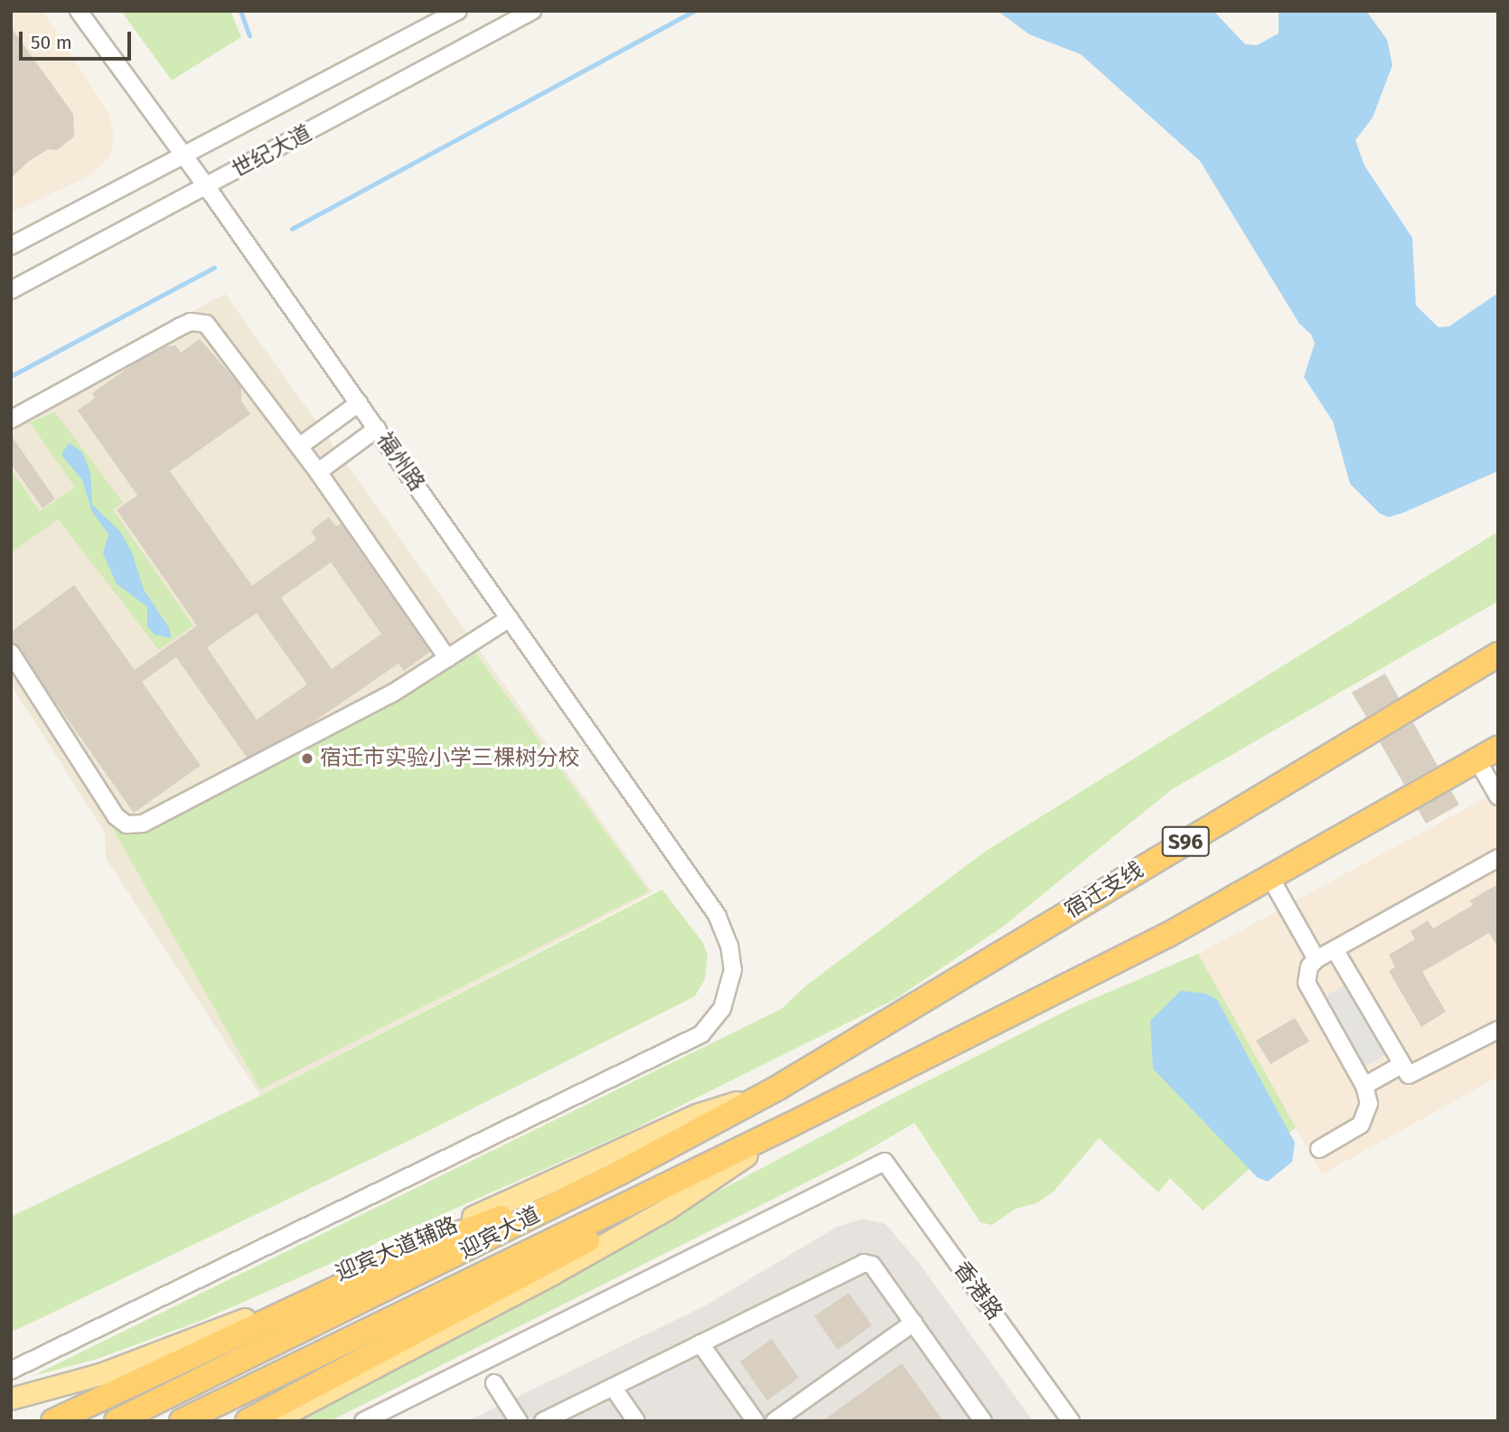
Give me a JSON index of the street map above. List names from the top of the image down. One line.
{"streets":{"highway":["S96","宿迁支线","迎宾大道"],"main road":["迎宾大道辅路"],"street":["世纪大道","福州路","香港路"]},"crossings":[["世纪大道","福州路"],["宿迁支线","迎宾大道"],["迎宾大道","迎宾大道辅路"]],"places":["宿迁市实验小学三棵树分校"],"scale_bar":"50 m"}
